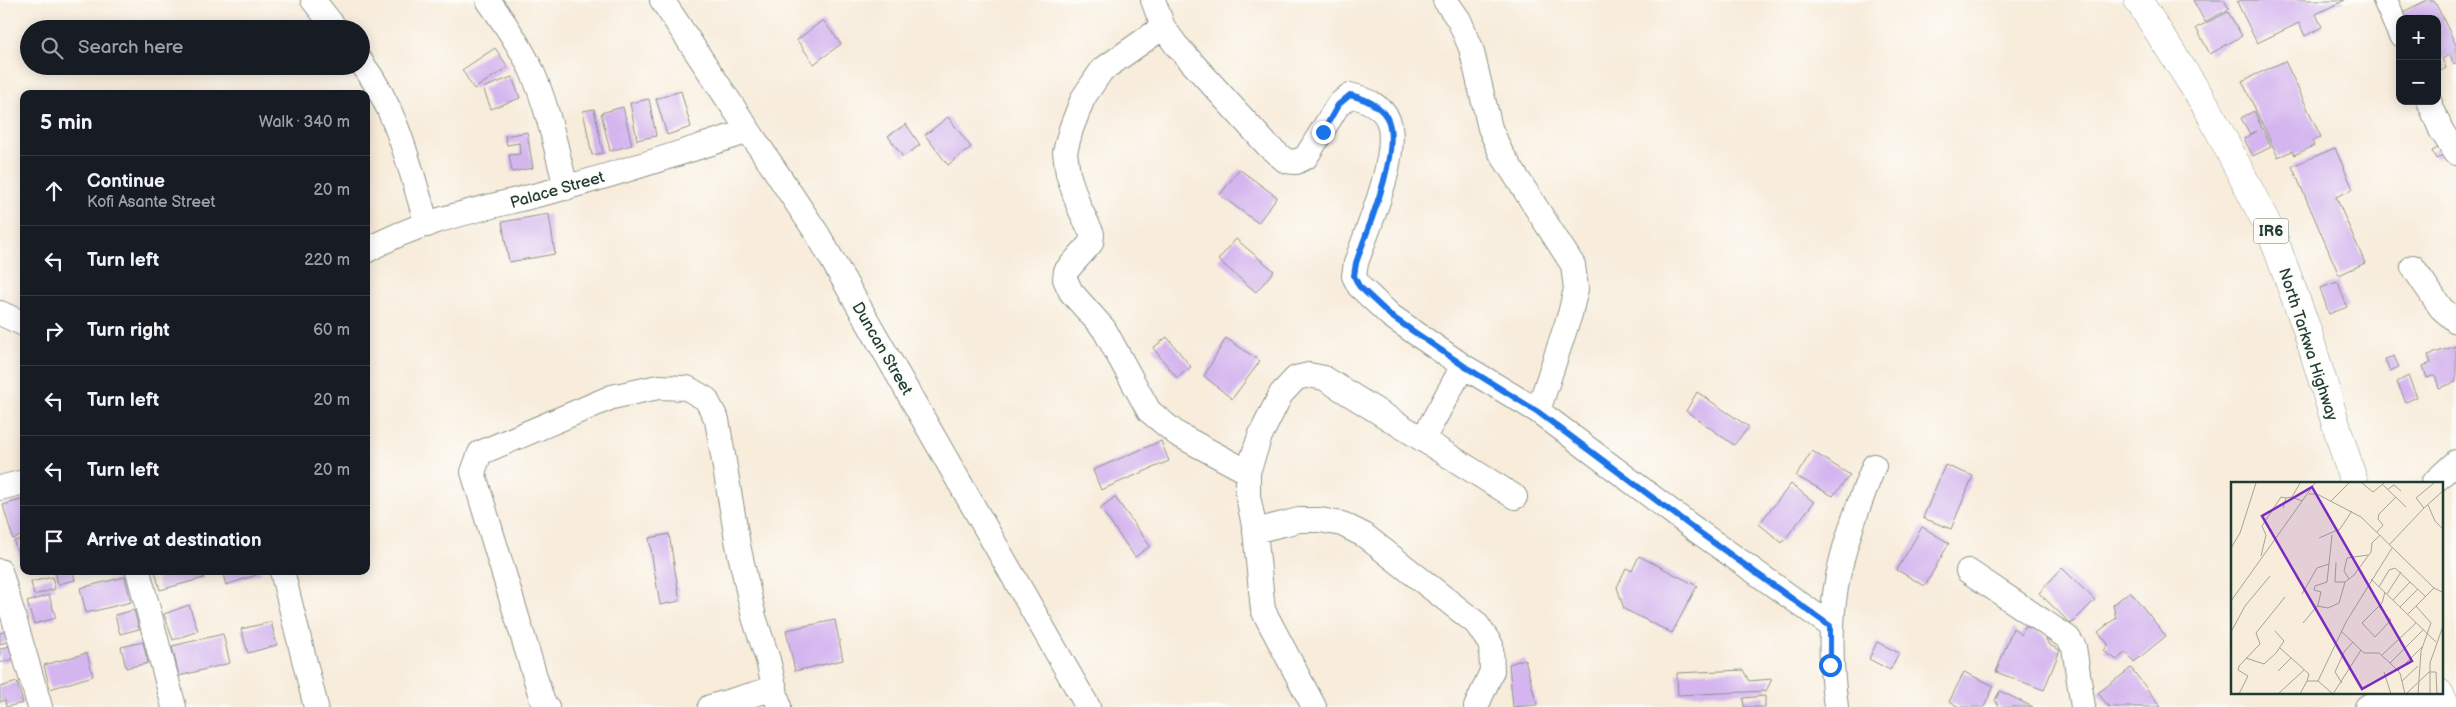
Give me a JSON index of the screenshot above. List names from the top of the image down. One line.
{"streets":{"main road":["IR6","North Tarkwa Highway"],"street":["Palace Street","Duncan Street"]},"crossings":[["Palace Street","Duncan Street"]],"page":{"map_buttons":["+","−"],"search":"Search here","heading":["5 min","Walk · 340 m"],"list":[["Continue","Kofi Asante Street","20 m"],["Turn left","220 m"],["Turn right","60 m"],["Turn left","20 m"],["Turn left","20 m"],"Arrive at destination"]}}
